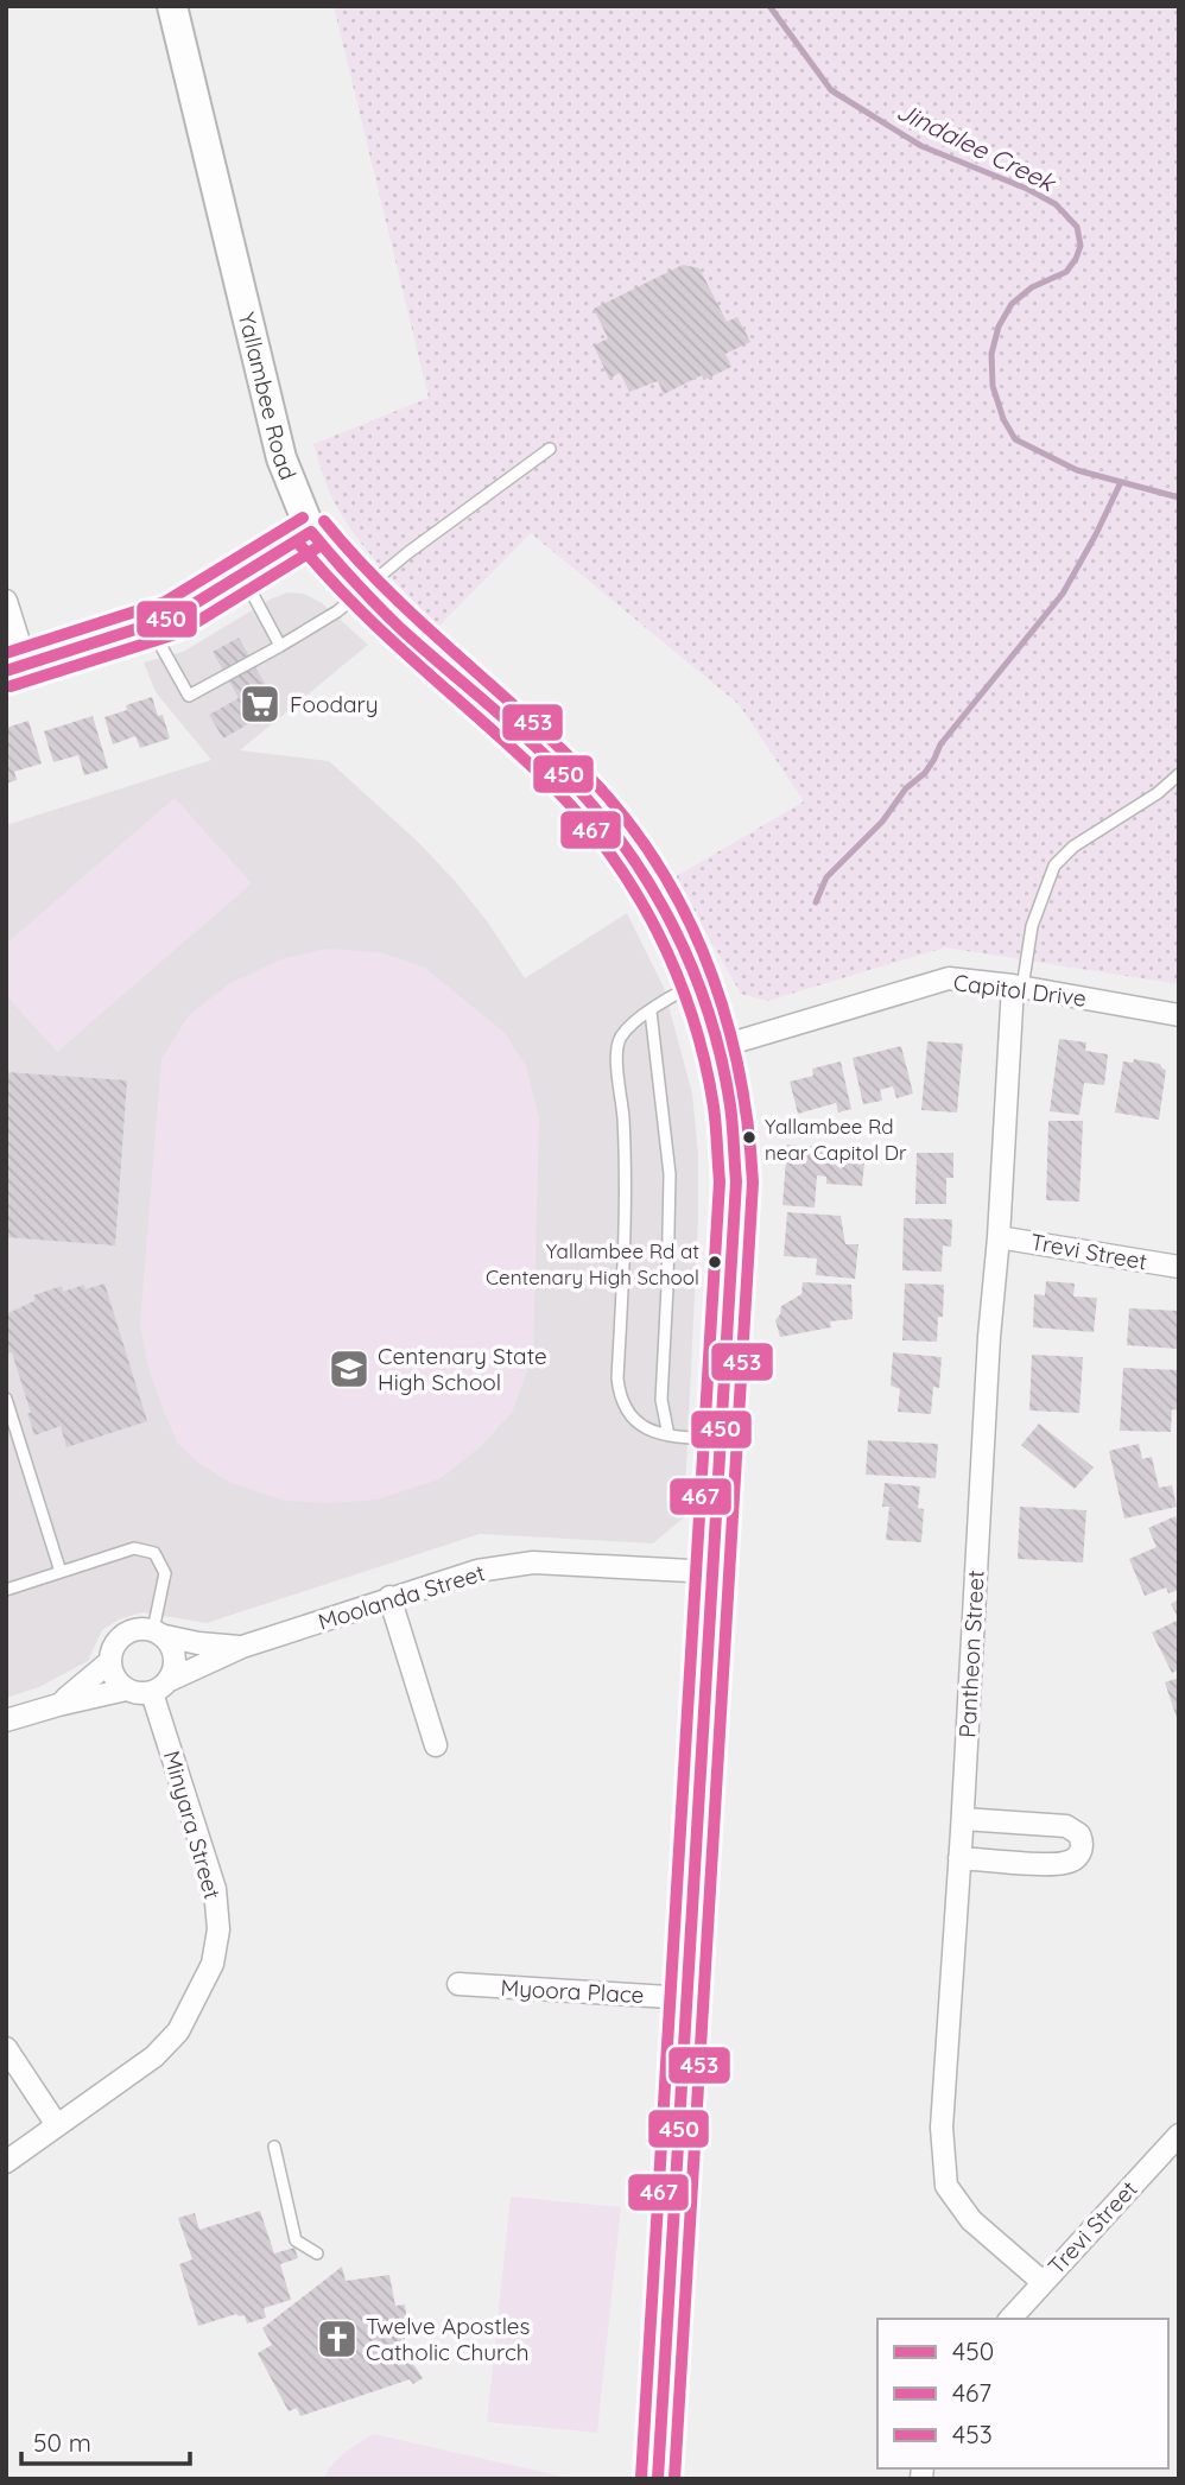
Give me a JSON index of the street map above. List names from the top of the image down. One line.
{"streets":{"main road":["Yallambee Road"],"street":["Capitol Drive","Trevi Street","Moolanda Street","Pantheon Street","Minyara Street","Myoora Place"]},"crossings":[["Yallambee Road","Capitol Drive"],["Yallambee Road","Moolanda Street"],["Yallambee Road","Myoora Place"],["Capitol Drive","Pantheon Street"],["Trevi Street","Pantheon Street"],["Moolanda Street","Minyara Street"]],"water":["Jindalee Creek"],"places":{"supermarket":["Foodary"],"other":["Yallambee Rd near Capitol Dr","Yallambee Rd at Centenary High School"],"school or university":["Centenary State High School"],"church":["Twelve Apostles Catholic Church"]},"lines":["transit line 453","transit line 450","transit line 467"],"legend":["450","467","453"],"scale_bar":"50 m"}
